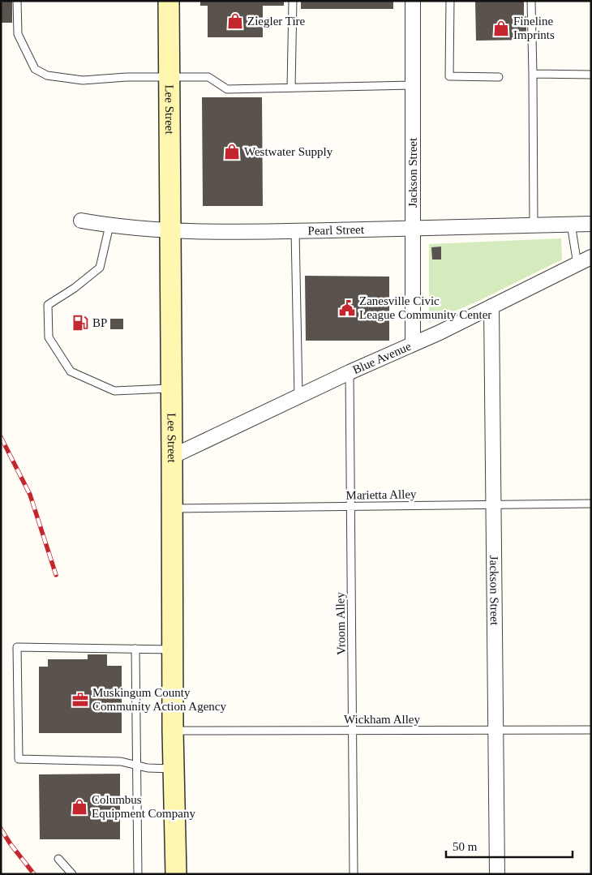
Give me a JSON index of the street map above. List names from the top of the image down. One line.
{"streets":{"street":["Lee Street","Jackson Street","Pearl Street","Blue Avenue"],"lane":["Marietta Alley","Vroom Alley","Wickham Alley"]},"crossings":[["Lee Street","Pearl Street"],["Lee Street","Blue Avenue"],["Lee Street","Marietta Alley"],["Lee Street","Wickham Alley"],["Jackson Street","Pearl Street"],["Jackson Street","Blue Avenue"],["Jackson Street","Marietta Alley"],["Jackson Street","Wickham Alley"],["Blue Avenue","Vroom Alley"],["Marietta Alley","Vroom Alley"],["Vroom Alley","Wickham Alley"]],"places":{"shop":["Ziegler Tire","Fineline Imprints","Westwater Supply","Columbus Equipment Company"],"public building":["Zanesville Civic League Community Center"],"fuel station":["BP"],"office":["Muskingum County Community Action Agency"]},"scale_bar":"50 m"}
